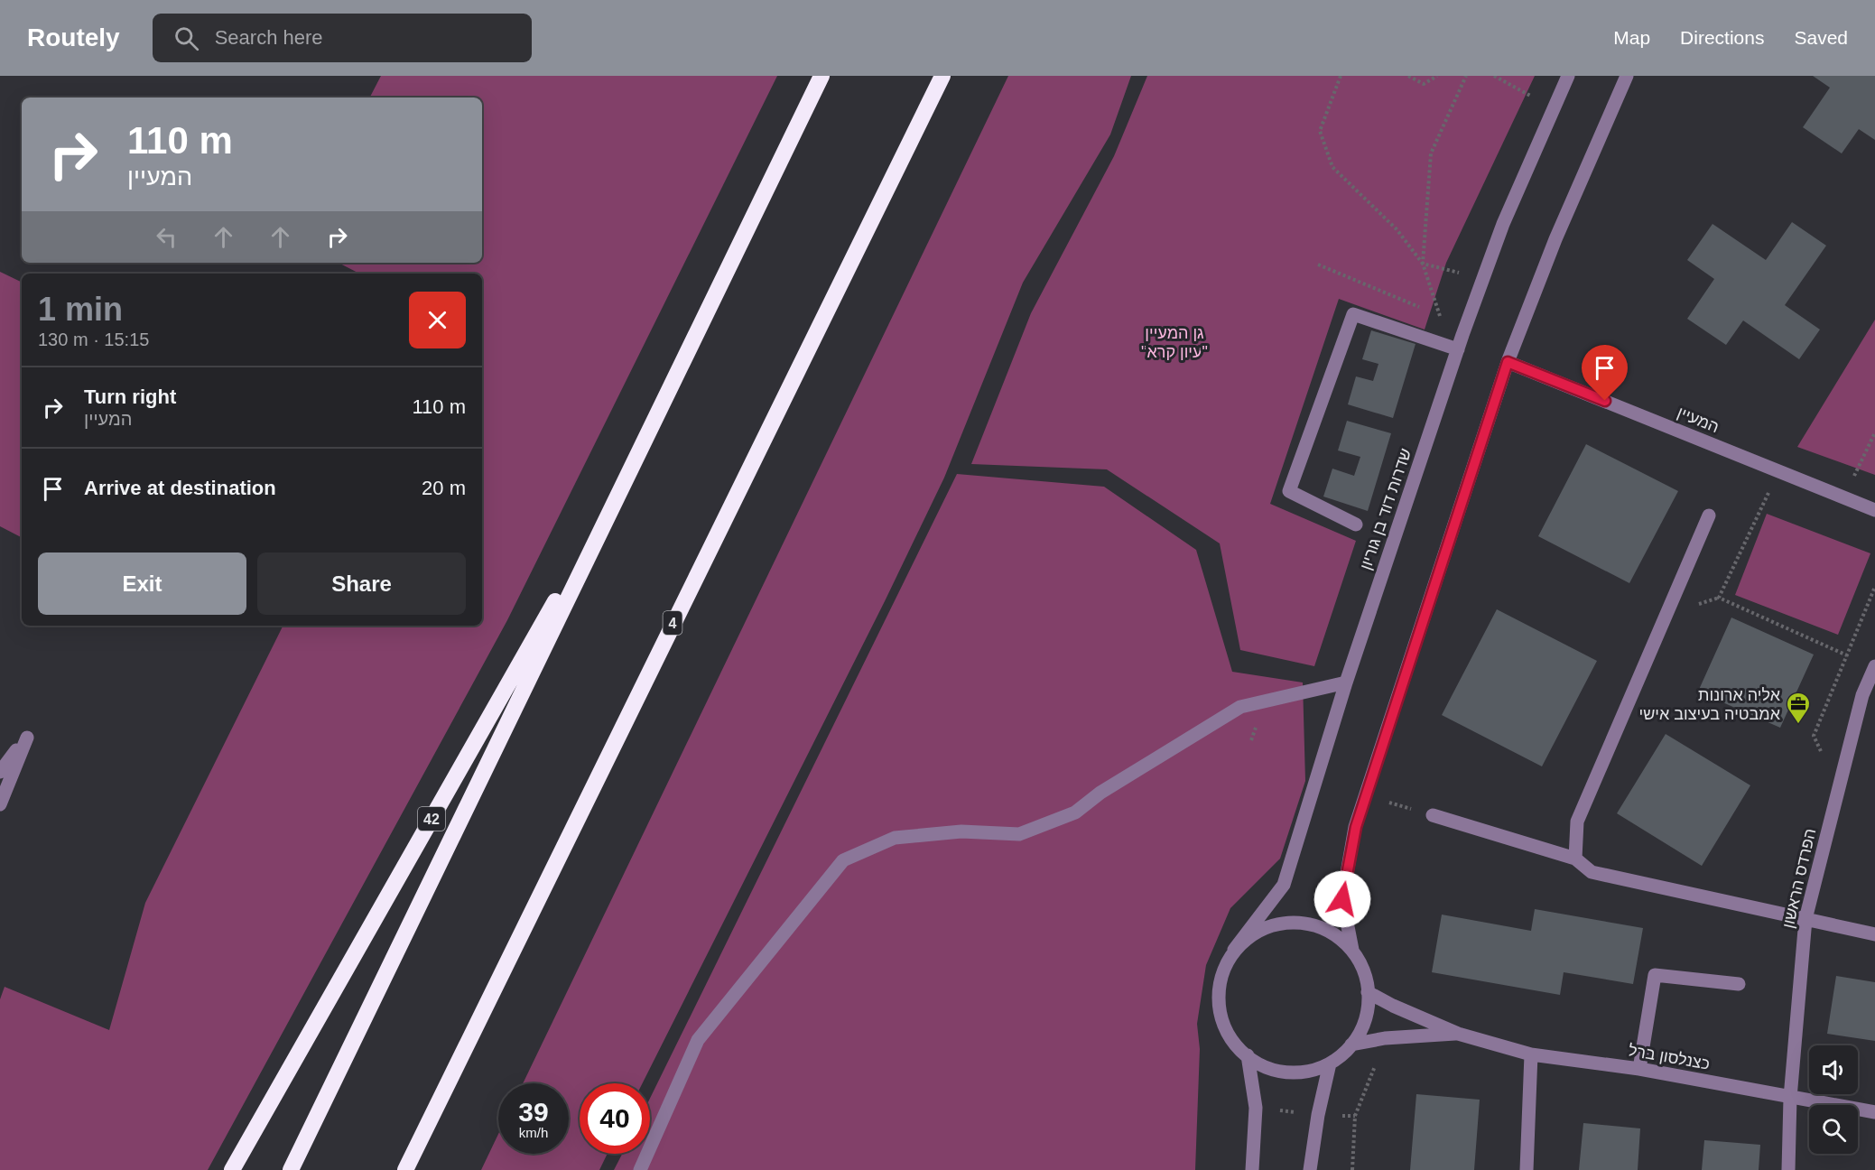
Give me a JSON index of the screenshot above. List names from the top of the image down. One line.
{"streets":{"highway":["4","42"],"street":["המעיין","שדרות דוד בן גוריון","הפרדס הראשון","כצנלסון ברל"]},"crossings":[["שדרות דוד בן גוריון","כצנלסון ברל"],["הפרדס הראשון","כצנלסון ברל"]],"parks":["גן המעיין \"עיון קרא\""],"places":{"office":["אליה ארונות אמבטיה בעיצוב אישי"]},"page":{"header":"Routely","search":"Search here","nav":["Map","Directions","Saved"],"turn":["110 m","המעיין"],"heading":["1 min","130 m · 15:15"],"list":[{"name":"Turn right","note":"המעיין","value":"110 m"},{"name":"Arrive at destination","value":"20 m"}],"buttons":["Exit","Share"],"speed":"39 km/h","limit":"40"}}
